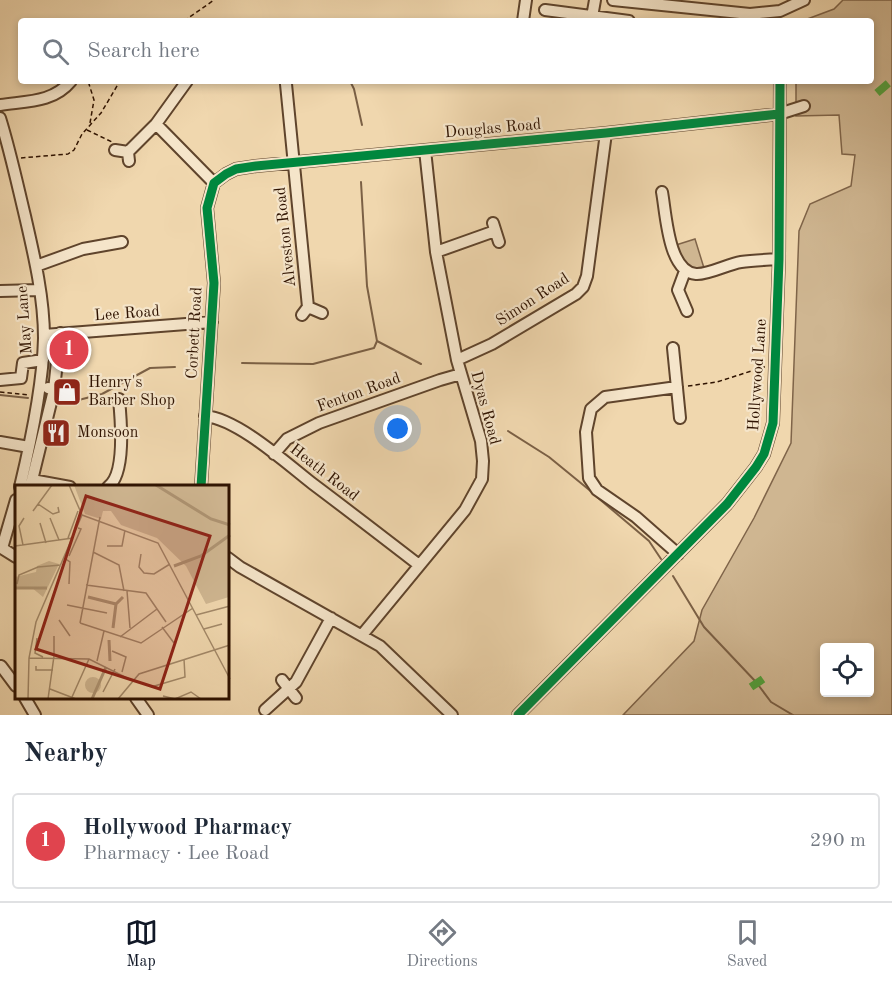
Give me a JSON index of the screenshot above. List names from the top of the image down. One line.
{"streets":{"street":["Douglas Road","Alveston Road","Simon Road","Lee Road","May Lane","Corbett Road","Hollywood Lane","Fenton Road","Dyas Road","Heath Road"]},"crossings":[["Douglas Road","Alveston Road"],["Douglas Road","Simon Road"],["Douglas Road","Corbett Road"],["Douglas Road","Hollywood Lane"],["Douglas Road","Dyas Road"],["Simon Road","Dyas Road"],["Lee Road","May Lane"],["Lee Road","Corbett Road"],["Corbett Road","Heath Road"],["Fenton Road","Dyas Road"],["Fenton Road","Heath Road"],["Dyas Road","Heath Road"]],"places":{"shop":["Henry's Barber Shop"],"restaurant":["Monsoon"]},"page":{"search":"Search here","pins":"1","heading":"Nearby","list":[{"mark":"1","name":"Hollywood Pharmacy","note":"Pharmacy · Lee Road","value":"290 m"}],"nav":["Map","Directions","Saved"]}}
